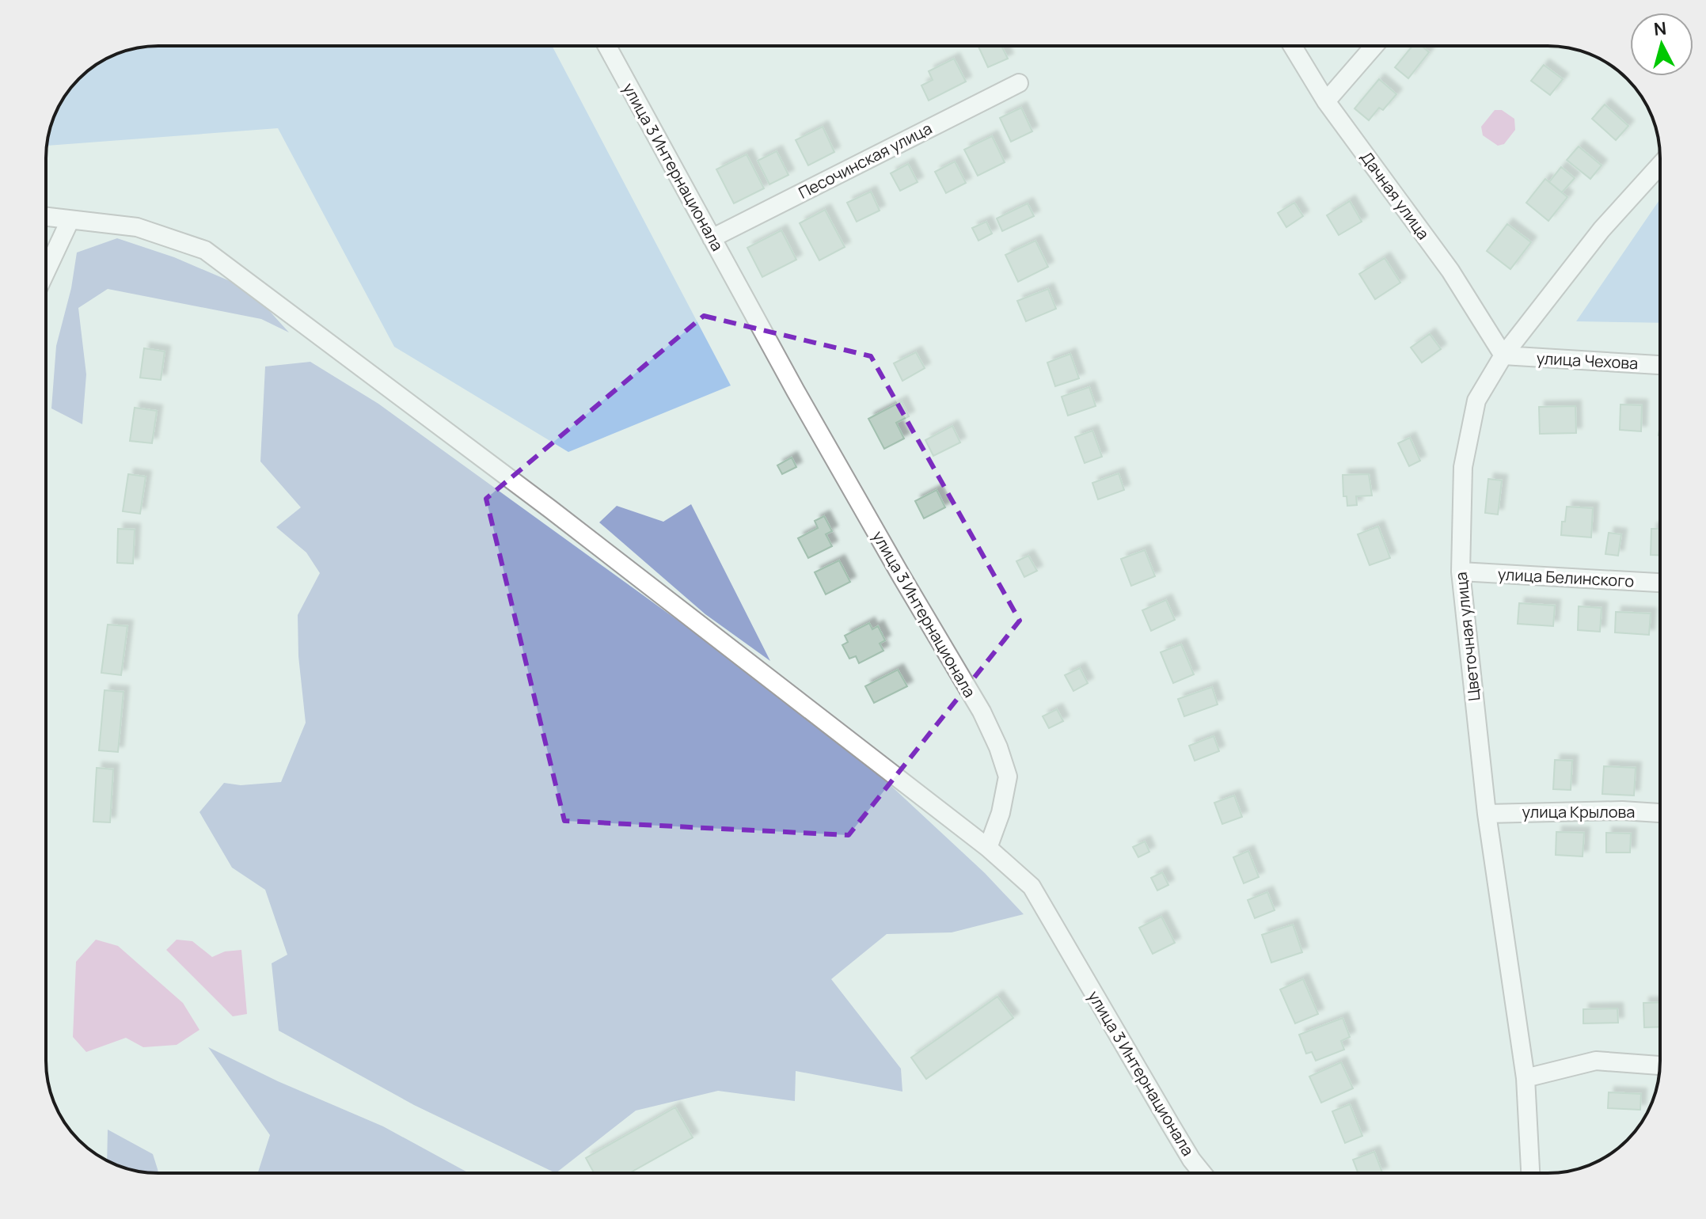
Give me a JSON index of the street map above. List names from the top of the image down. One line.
{"streets":{"street":["Песочинская улица","улица 3 Интернационала","Дачная улица","улица Чехова","улица Белинского","Цветочная улица","улица Крылова"]},"crossings":[["Песочинская улица","улица 3 Интернационала"],["Дачная улица","улица Чехова"],["Дачная улица","Цветочная улица"],["улица Чехова","Цветочная улица"],["улица Белинского","Цветочная улица"],["Цветочная улица","улица Крылова"]],"north":"top"}
